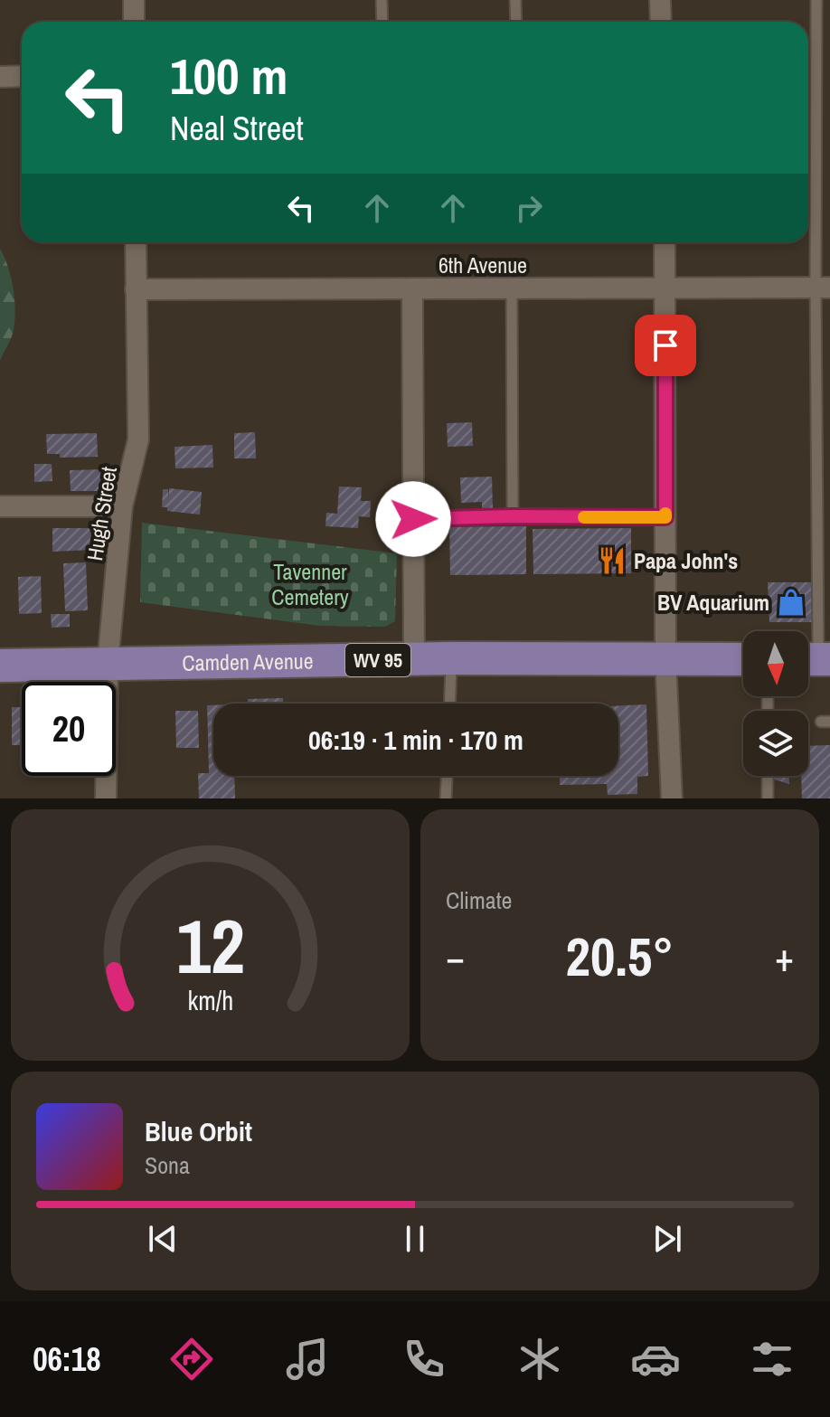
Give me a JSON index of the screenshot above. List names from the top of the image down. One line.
{"streets":{"main road":["WV 95","Camden Avenue"],"street":["6th Avenue","Hugh Street"]},"crossings":[["6th Avenue","Hugh Street"],["Hugh Street","Camden Avenue"]],"parks":["Tavenner Cemetery"],"places":{"restaurant":["Papa John's"],"shop":["BV Aquarium"]},"north":"bottom","page":{"turn":["100 m","Neal Street"],"limit":"20","trip":"06:19 · 1 min · 170 m","tile":"Climate","heat":["−","20.5°","+"],"song":["Blue Orbit","Sona"],"tabs":"06:18","gauge":["12","km/h"]}}
